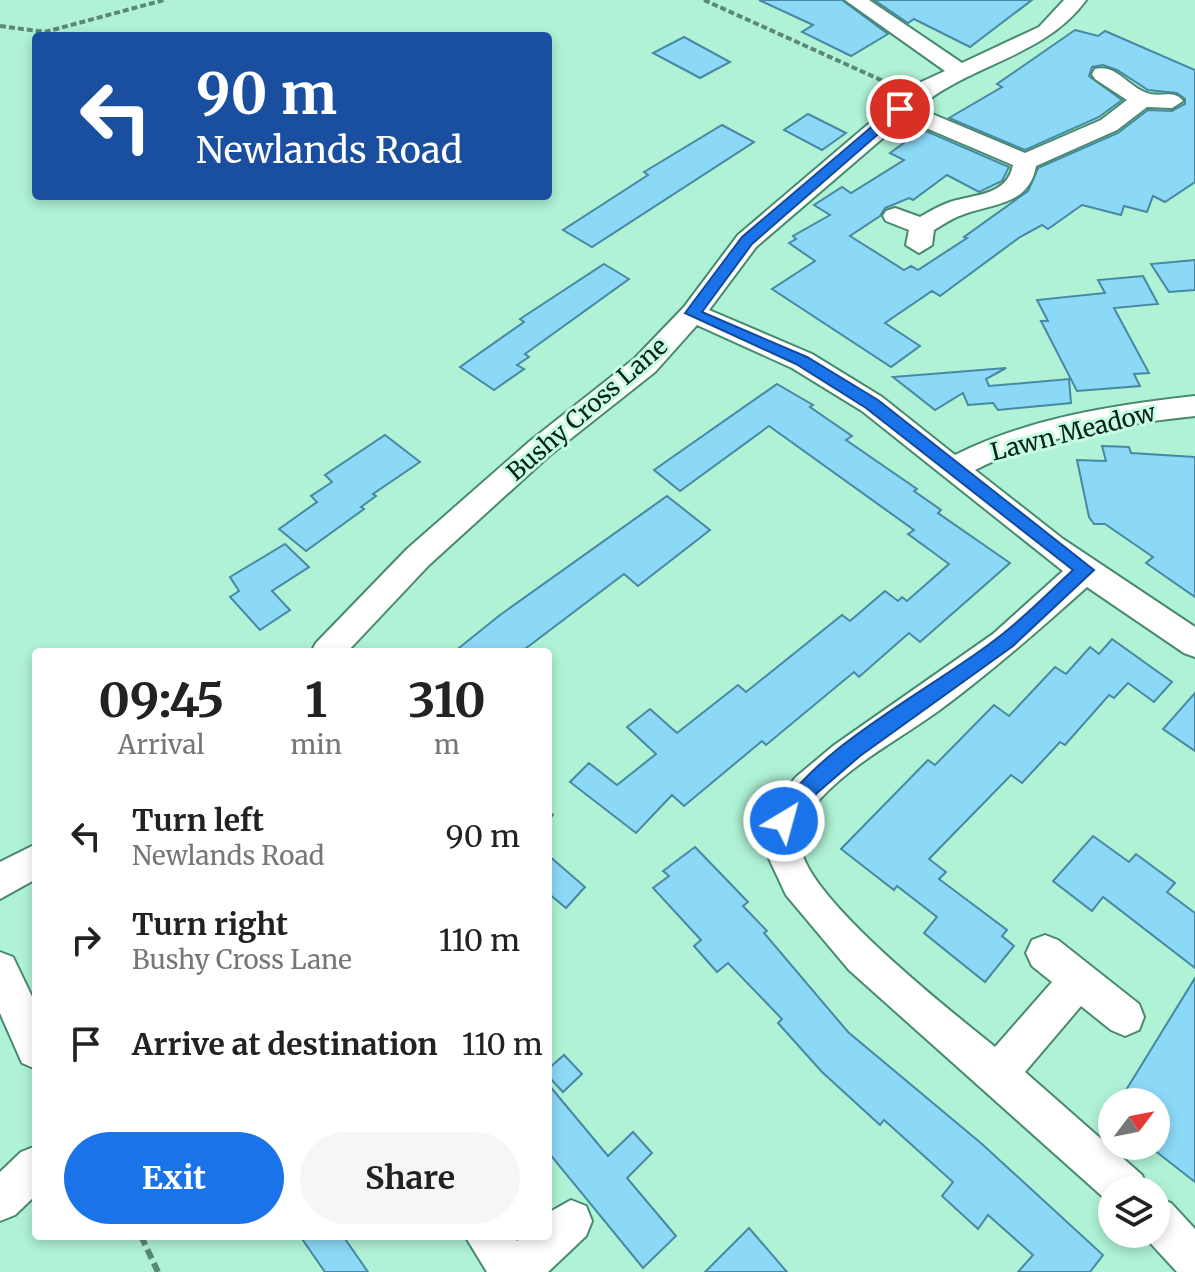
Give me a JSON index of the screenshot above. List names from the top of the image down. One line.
{"streets":{"street":["Bushy Cross Lane","Lawn Meadow"]},"north":"top right","page":{"turn":["90 m","Newlands Road"],"eta":["09:45","Arrival","1","min","310","m"],"list":[{"name":"Turn left","note":"Newlands Road","value":"90 m"},{"name":"Turn right","note":"Bushy Cross Lane","value":"110 m"},{"name":"Arrive at destination","value":"110 m"}],"buttons":["Exit","Share"]}}
